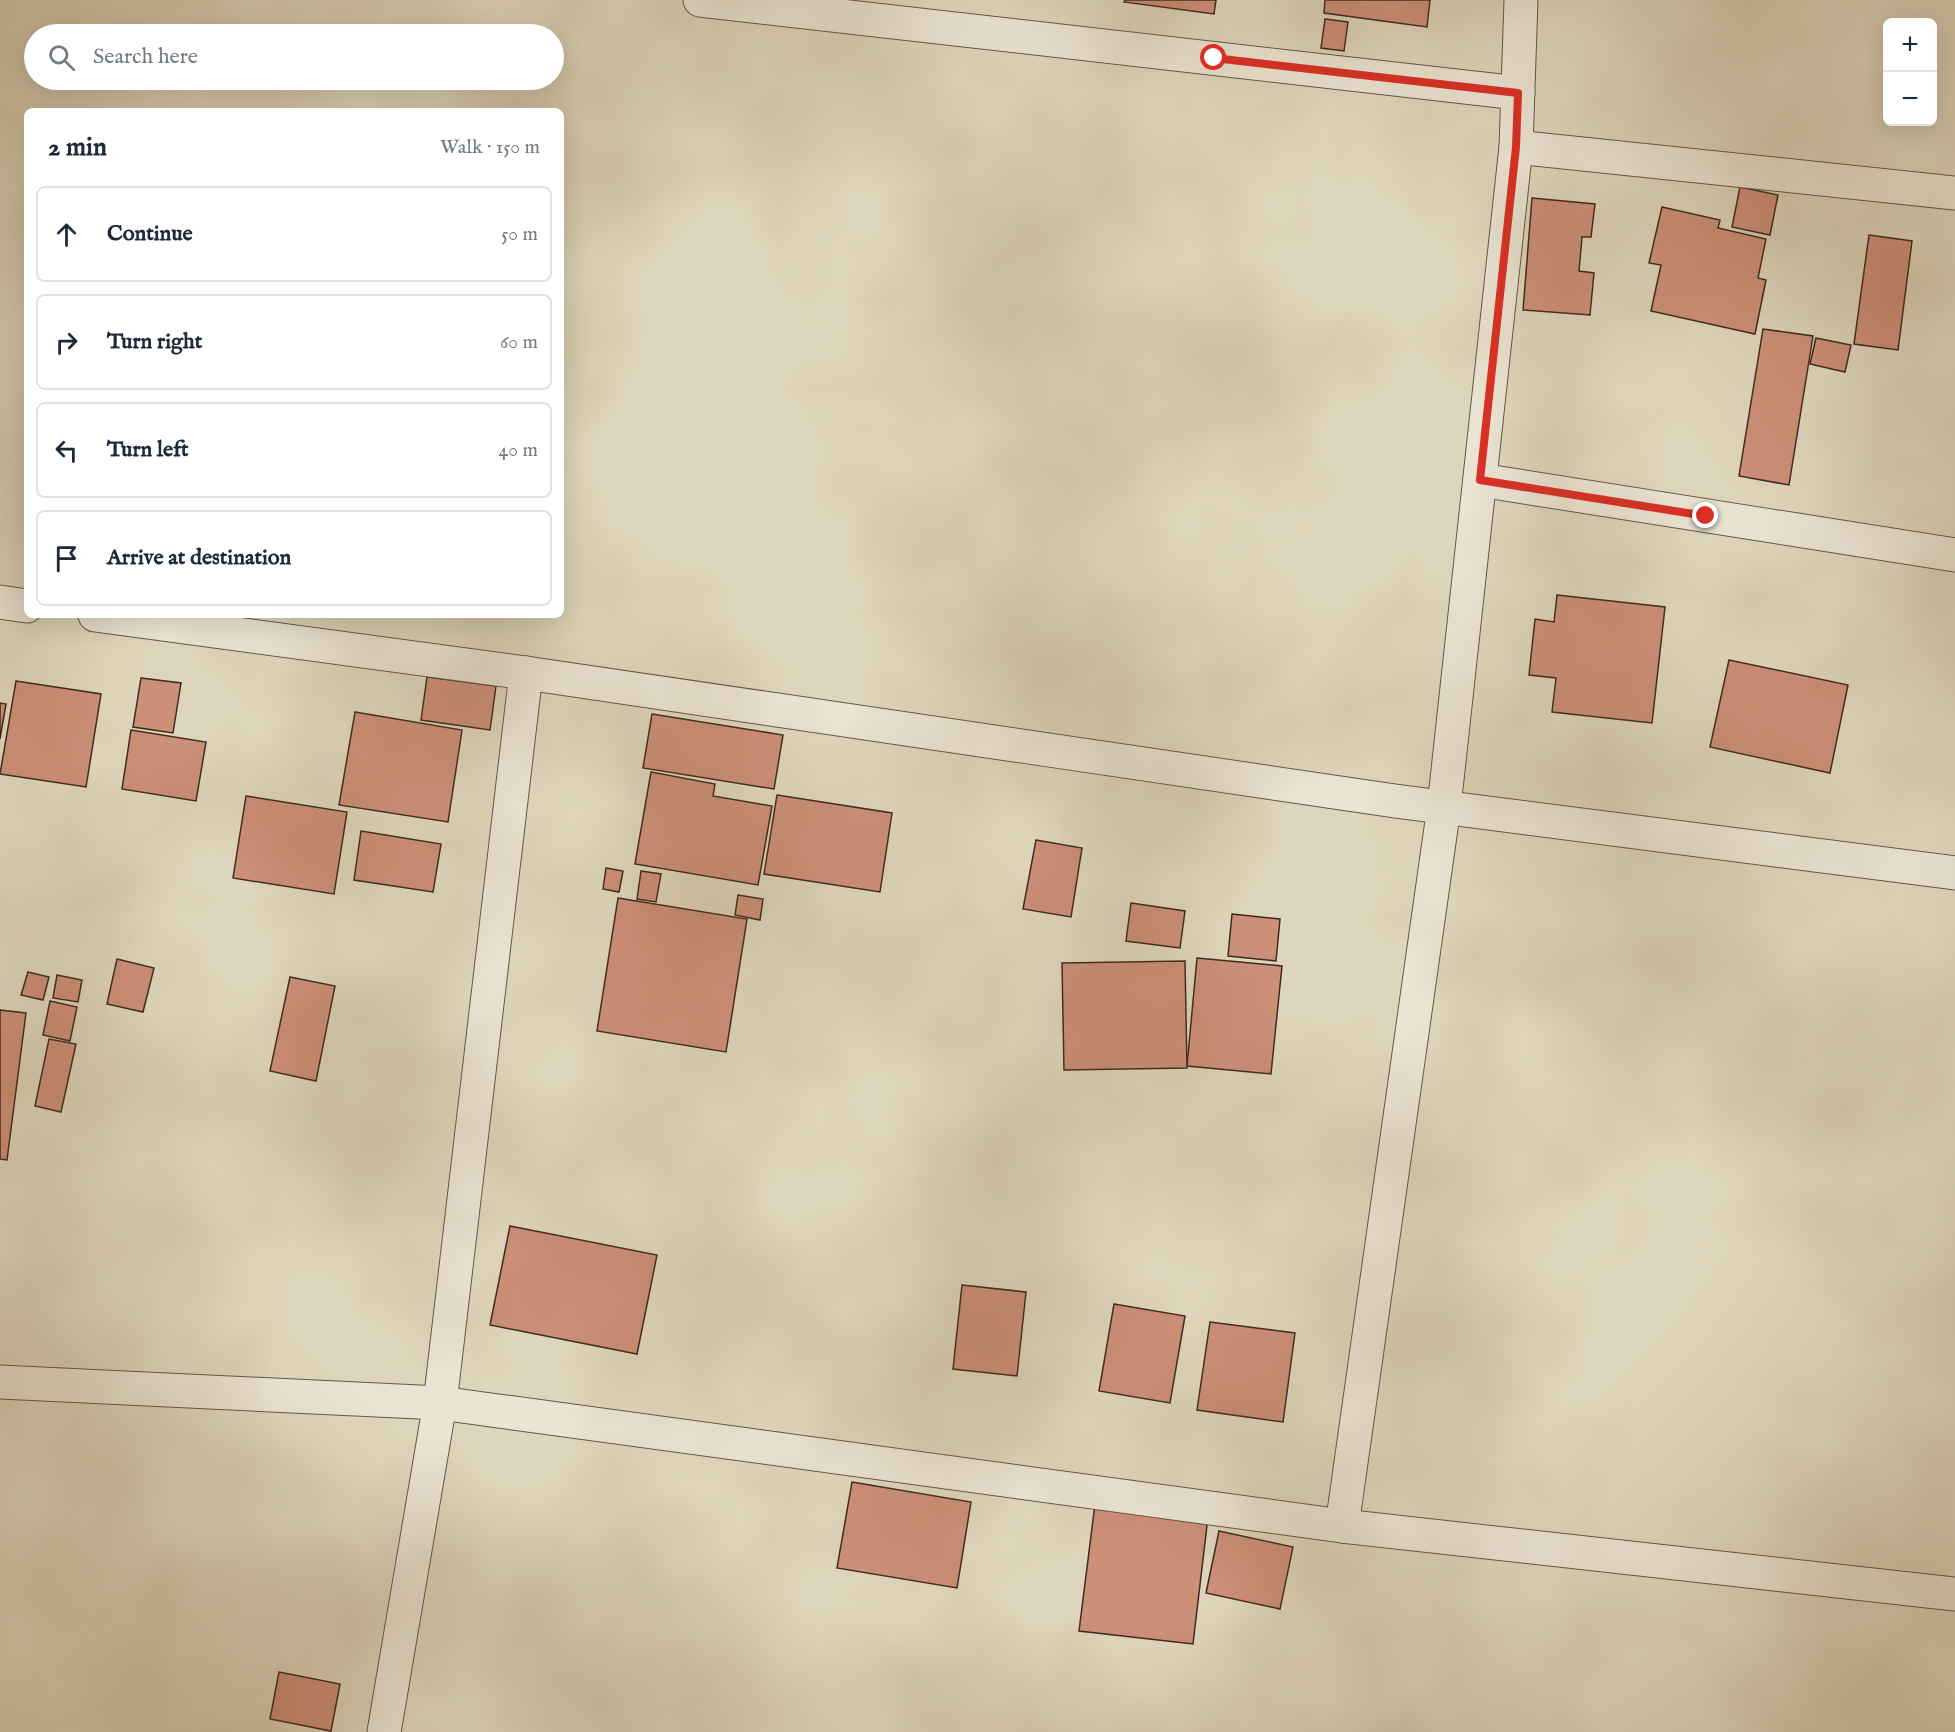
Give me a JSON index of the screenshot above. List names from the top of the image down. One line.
{"page":{"map_buttons":["+","−"],"search":"Search here","heading":["2 min","Walk · 150 m"],"list":[["Continue","50 m"],["Turn right","60 m"],["Turn left","40 m"],"Arrive at destination"]}}
